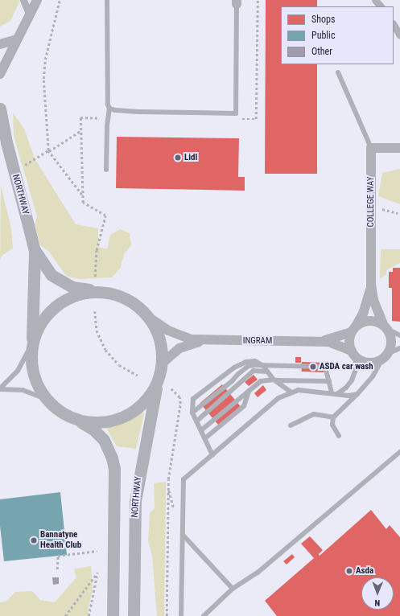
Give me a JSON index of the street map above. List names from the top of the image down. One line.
{"streets":{"street":["NORTHWAY","COLLEGE WAY","INGRAM"]},"crossings":[["NORTHWAY","INGRAM"],["COLLEGE WAY","INGRAM"]],"places":["Lidl","ASDA car wash","Bannatyne Health Club","Asda"],"legend":["Shops","Public","Other"],"north":"bottom"}
